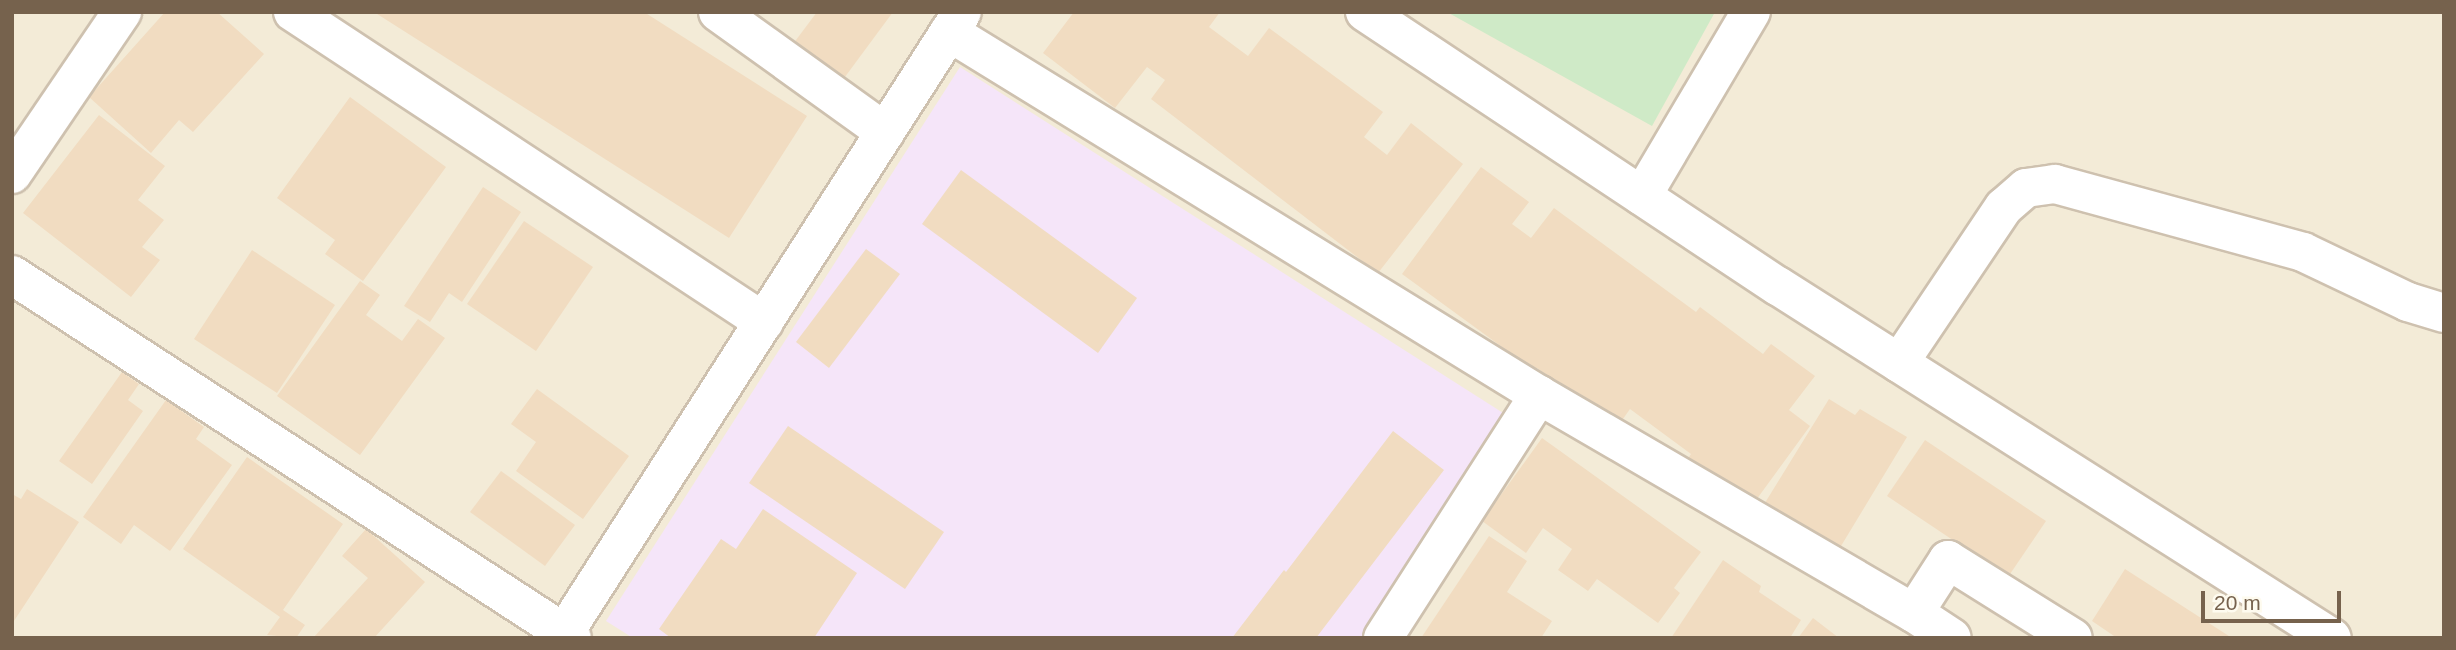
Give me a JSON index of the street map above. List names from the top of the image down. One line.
{"scale_bar":"20 m"}
